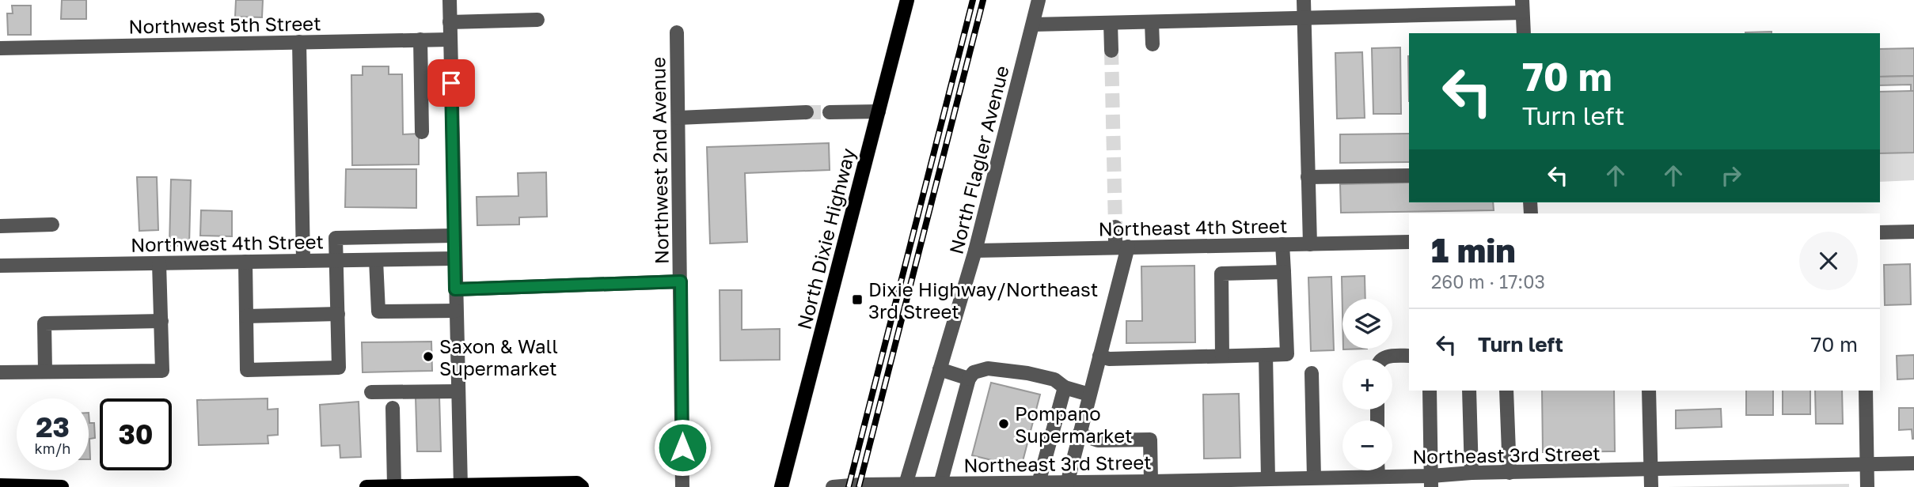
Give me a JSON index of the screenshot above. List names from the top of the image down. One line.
{"streets":{"main road":["North Dixie Highway"],"street":["Northwest 5th Street","North Flagler Avenue","Northwest 2nd Avenue","Northeast 4th Street","Northwest 4th Street","Northeast 3rd Street"]},"crossings":[["North Flagler Avenue","Northeast 4th Street"],["North Flagler Avenue","Northeast 3rd Street"]],"places":{"transit":["Dixie Highway/Northeast 3rd Street"],"other":["Saxon & Wall Supermarket","Pompano Supermarket"]},"page":{"turn":["70 m","Turn left"],"heading":["1 min","260 m · 17:03"],"map_buttons":["+","−"],"list":[{"name":"Turn left","value":"70 m"}],"speed":"23 km/h","limit":"30"}}
